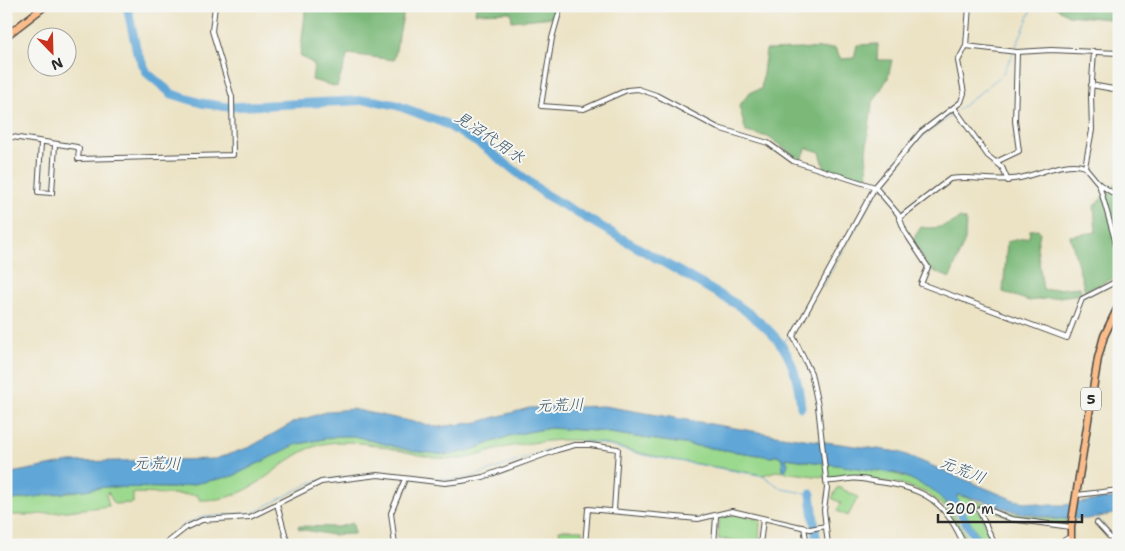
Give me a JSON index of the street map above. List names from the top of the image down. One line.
{"streets":{"main road":["5"]},"water":["見沼代用水","元荒川"],"scale_bar":"200 m","north":"bottom right"}
